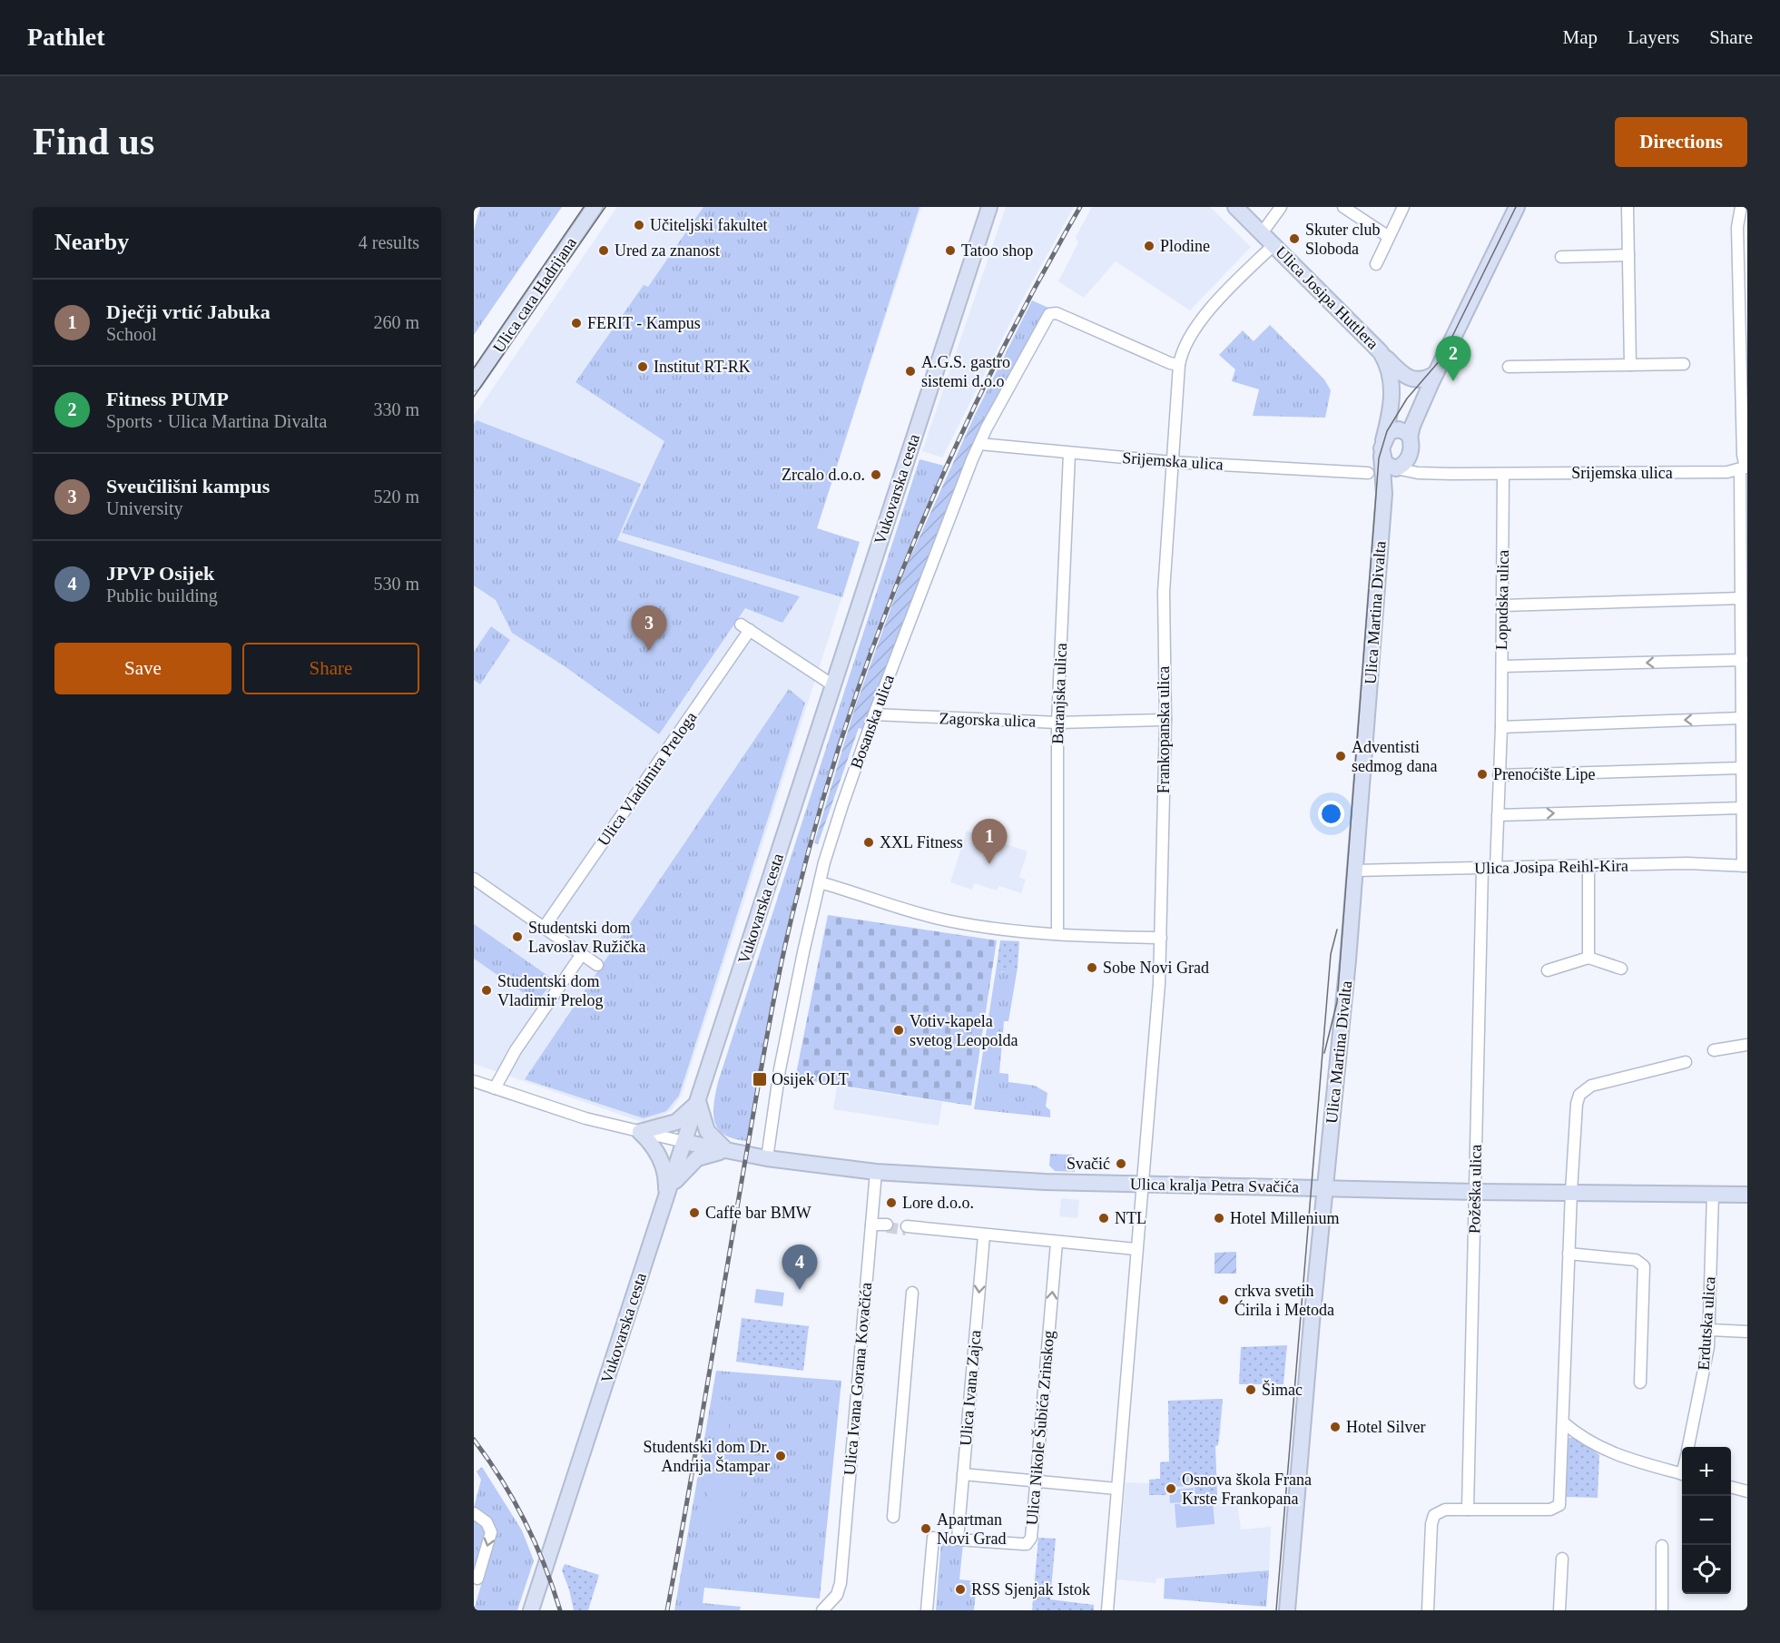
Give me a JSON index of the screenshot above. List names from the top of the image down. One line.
{"streets":{"main road":["Ulica cara Hadrijana","Ulica Josipa Huttlera","Vukovarska cesta","Ulica Martina Divalta","Ulica kralja Petra Svačića"],"street":["Srijemska ulica","Lopudska ulica","Baranjska ulica","Zagorska ulica","Bosanska ulica","Frankopanska ulica","Ulica Vladimira Preloga","Ulica Josipa Reihl-Kira","Požeška ulica","Erdutska ulica","Ulica Ivana Gorana Kovačića","Ulica Ivana Zajca","Ulica Nikole Šubića Zrinskog"]},"crossings":[["Ulica Josipa Huttlera","Srijemska ulica"],["Ulica Josipa Huttlera","Ulica Martina Divalta"],["Ulica Josipa Huttlera","Frankopanska ulica"],["Srijemska ulica","Lopudska ulica"],["Srijemska ulica","Ulica Martina Divalta"],["Srijemska ulica","Baranjska ulica"],["Srijemska ulica","Bosanska ulica"],["Srijemska ulica","Frankopanska ulica"],["Vukovarska cesta","Ulica Vladimira Preloga"],["Vukovarska cesta","Ulica kralja Petra Svačića"],["Lopudska ulica","Ulica Josipa Reihl-Kira"],["Ulica Martina Divalta","Ulica Josipa Reihl-Kira"],["Ulica Martina Divalta","Ulica kralja Petra Svačića"],["Baranjska ulica","Zagorska ulica"],["Zagorska ulica","Bosanska ulica"],["Zagorska ulica","Frankopanska ulica"],["Bosanska ulica","Frankopanska ulica"],["Bosanska ulica","Ulica kralja Petra Svačića"],["Frankopanska ulica","Ulica kralja Petra Svačića"],["Ulica Josipa Reihl-Kira","Požeška ulica"],["Ulica kralja Petra Svačića","Požeška ulica"],["Ulica kralja Petra Svačića","Erdutska ulica"],["Ulica kralja Petra Svačića","Ulica Ivana Gorana Kovačića"],["Ulica Ivana Zajca","Ulica Nikole Šubića Zrinskog"]],"one_way":["Ulica Nikole Šubića Zrinskog"],"places":{"other":["Učiteljski fakultet","Skuter club Sloboda","Plodine","Ured za znanost","Tatoo shop","FERIT - Kampus","Institut RT-RK","A.G.S. gastro sistemi d.o.o","Zrcalo d.o.o.","Adventisti sedmog dana","Prenoćište Lipe","XXL Fitness","Studentski dom Lavoslav Ružička","Sobe Novi Grad","Studentski dom Vladimir Prelog","Votiv-kapela svetog Leopolda","Svačić","Lore d.o.o.","Caffe bar BMW","NTL","Hotel Millenium","crkva svetih Ćirila i Metoda","Šimac","Hotel Silver","Studentski dom Dr. Andrija Štampar","Osnova škola Frana Krste Frankopana","Apartman Novi Grad","RSS Sjenjak Istok"],"transit":["Osijek OLT"]},"page":{"header":"Pathlet","nav":["Map","Layers","Share"],"buttons":["Directions",["Save","Share"]],"title":"Find us","heading":["Nearby","4 results"],"list":[{"mark":"1","name":"Dječji vrtić Jabuka","note":"School","value":"260 m"},{"mark":"2","name":"Fitness PUMP","note":"Sports · Ulica Martina Divalta","value":"330 m"},{"mark":"3","name":"Sveučilišni kampus","note":"University","value":"520 m"},{"mark":"4","name":"JPVP Osijek","note":"Public building","value":"530 m"}],"pins":["2","3","1","4"],"map_buttons":["+","−"]}}
